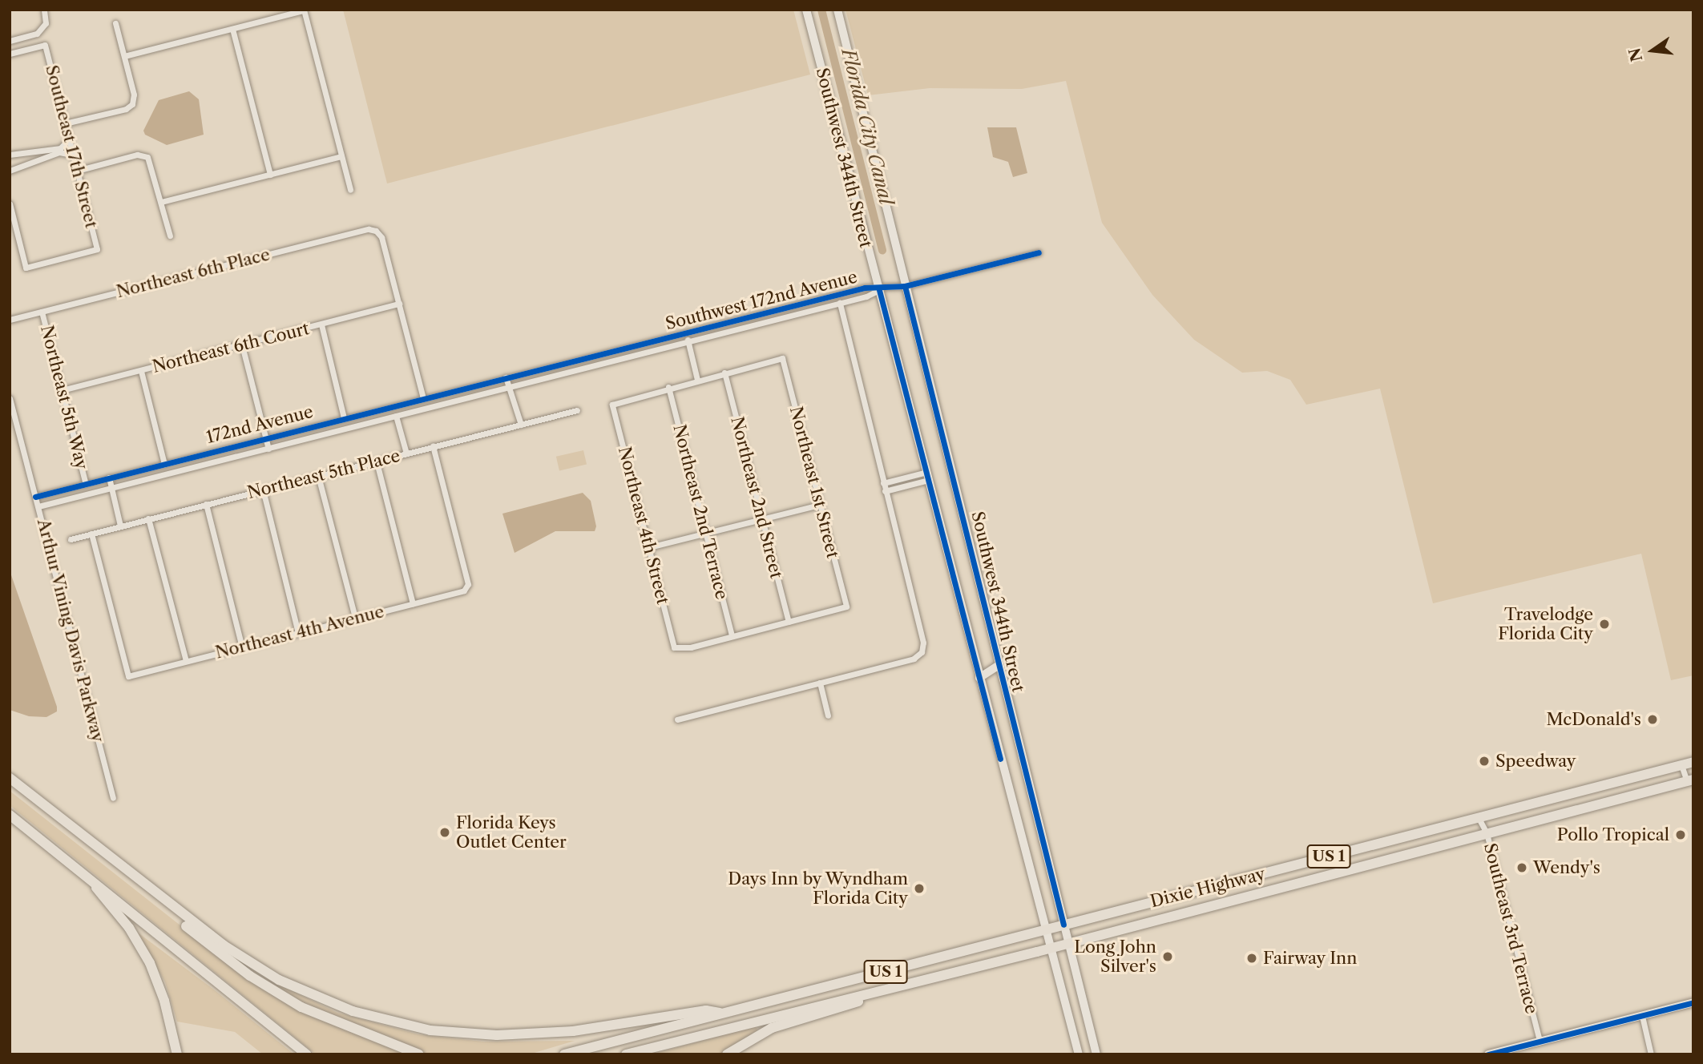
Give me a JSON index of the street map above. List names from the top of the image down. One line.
{"streets":{"highway":["US 1","Dixie Highway"],"main road":["Southwest 344th Street"],"street":["Southeast 17th Street","Northeast 6th Place","Southwest 172nd Avenue","Northeast 6th Court","Northeast 5th Way","172nd Avenue","Northeast 5th Place","Northeast 1st Street","Northeast 2nd Street","Northeast 2nd Terrace","Northeast 4th Street","Arthur Vining Davis Parkway","Northeast 4th Avenue","Southeast 3rd Terrace"]},"crossings":[["Southwest 344th Street","Southwest 172nd Avenue"],["Southwest 344th Street","Dixie Highway"],["Northeast 6th Place","Northeast 6th Court"],["Northeast 6th Place","Northeast 5th Way"],["Southwest 172nd Avenue","172nd Avenue"],["Northeast 6th Court","Northeast 5th Way"],["Northeast 5th Way","172nd Avenue"],["172nd Avenue","Arthur Vining Davis Parkway"],["Northeast 5th Place","Northeast 4th Avenue"],["Northeast 1st Street","Northeast 2nd Street"],["Northeast 2nd Terrace","Northeast 4th Street"],["US 1","Dixie Highway"],["Dixie Highway","Southeast 3rd Terrace"]],"water":["Florida City Canal"],"places":["Travelodge Florida City","McDonald's","Speedway","Florida Keys Outlet Center","Pollo Tropical","Wendy's","Days Inn by Wyndham Florida City","Long John Silver's","Fairway Inn"],"north":"left"}
